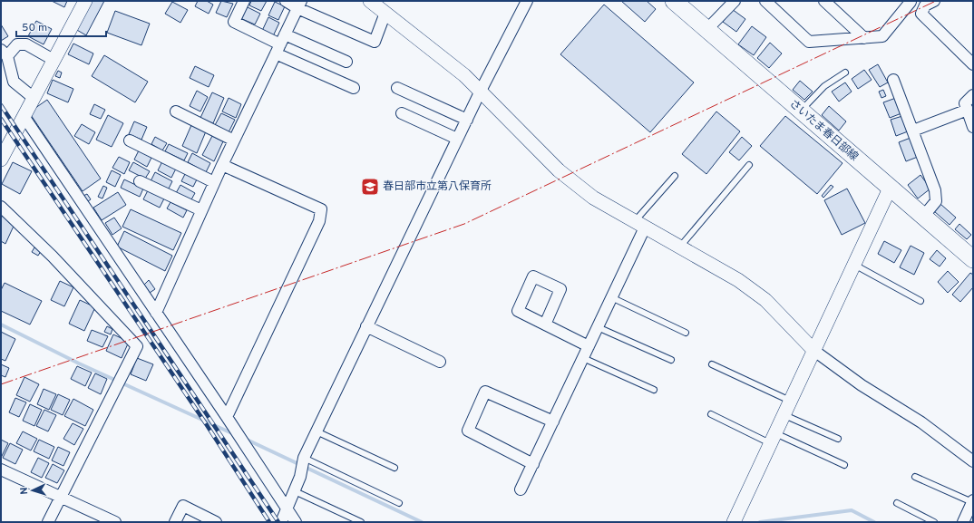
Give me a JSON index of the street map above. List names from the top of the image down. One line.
{"streets":{"main road":["さいたま春日部線"]},"places":{"school or university":["春日部市立第八保育所"]},"scale_bar":"50 m","north":"left"}
